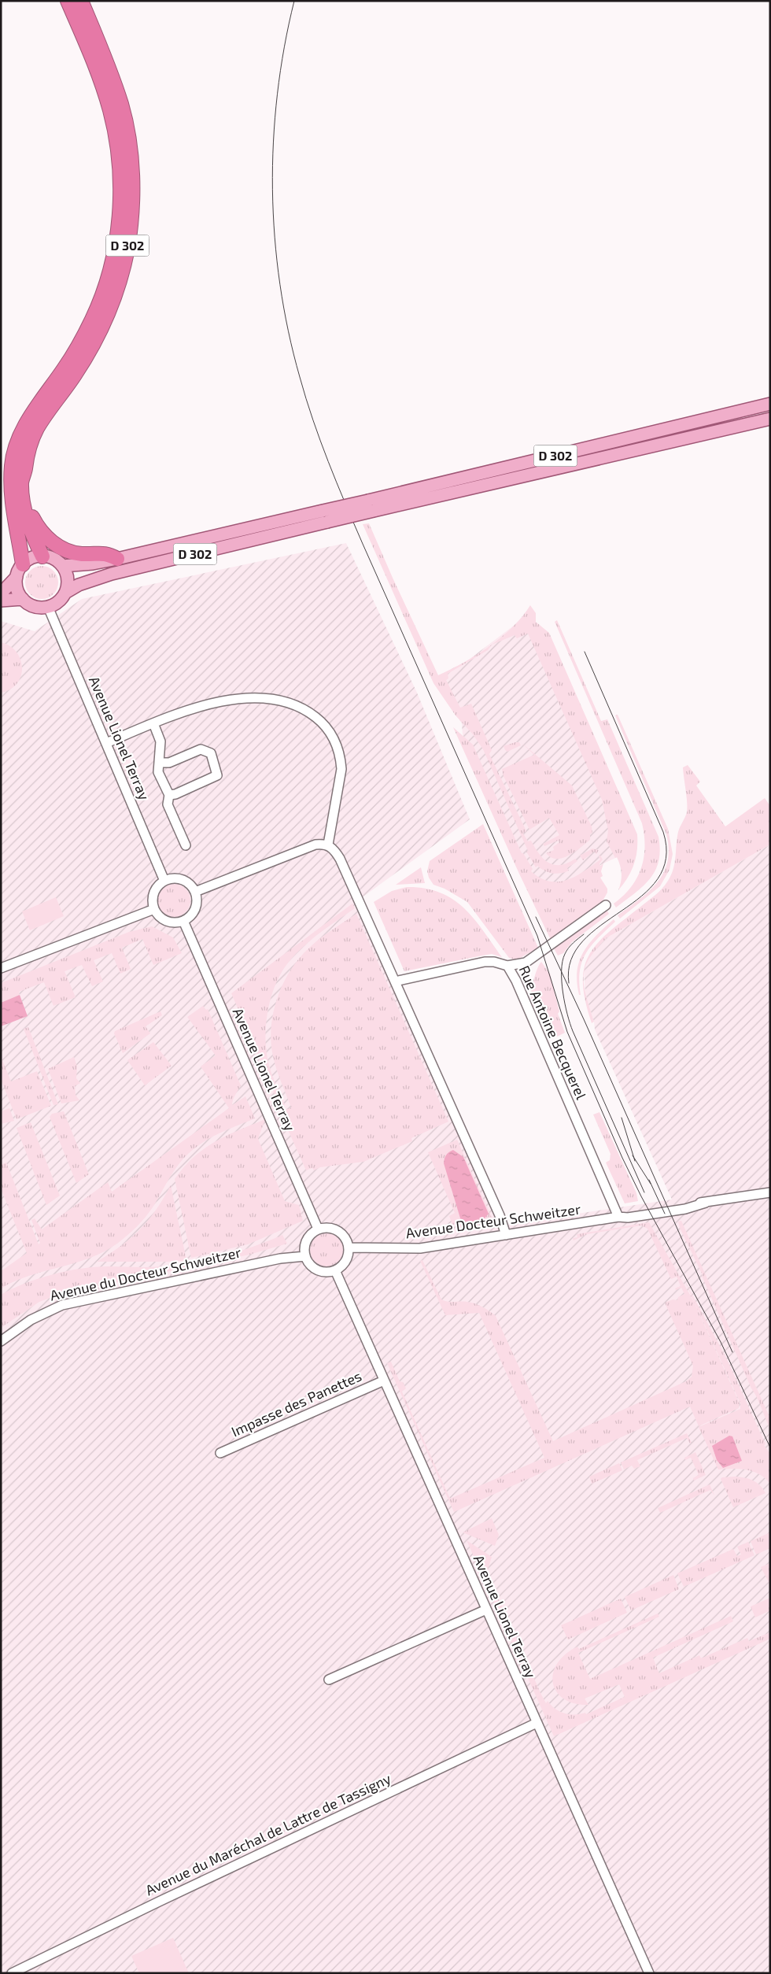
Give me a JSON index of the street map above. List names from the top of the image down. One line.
{"streets":{"highway":["D 302"],"street":["Avenue Lionel Terray","Rue Antoine Becquerel","Avenue Docteur Schweitzer","Avenue du Docteur Schweitzer","Impasse des Panettes","Avenue du Maréchal de Lattre de Tassigny"]},"crossings":[["D 302","Avenue Lionel Terray"],["Avenue Lionel Terray","Avenue Docteur Schweitzer"],["Avenue Lionel Terray","Avenue du Docteur Schweitzer"],["Avenue Lionel Terray","Impasse des Panettes"],["Avenue Lionel Terray","Avenue du Maréchal de Lattre de Tassigny"],["Rue Antoine Becquerel","Avenue Docteur Schweitzer"],["Avenue Docteur Schweitzer","Avenue du Docteur Schweitzer"]]}
